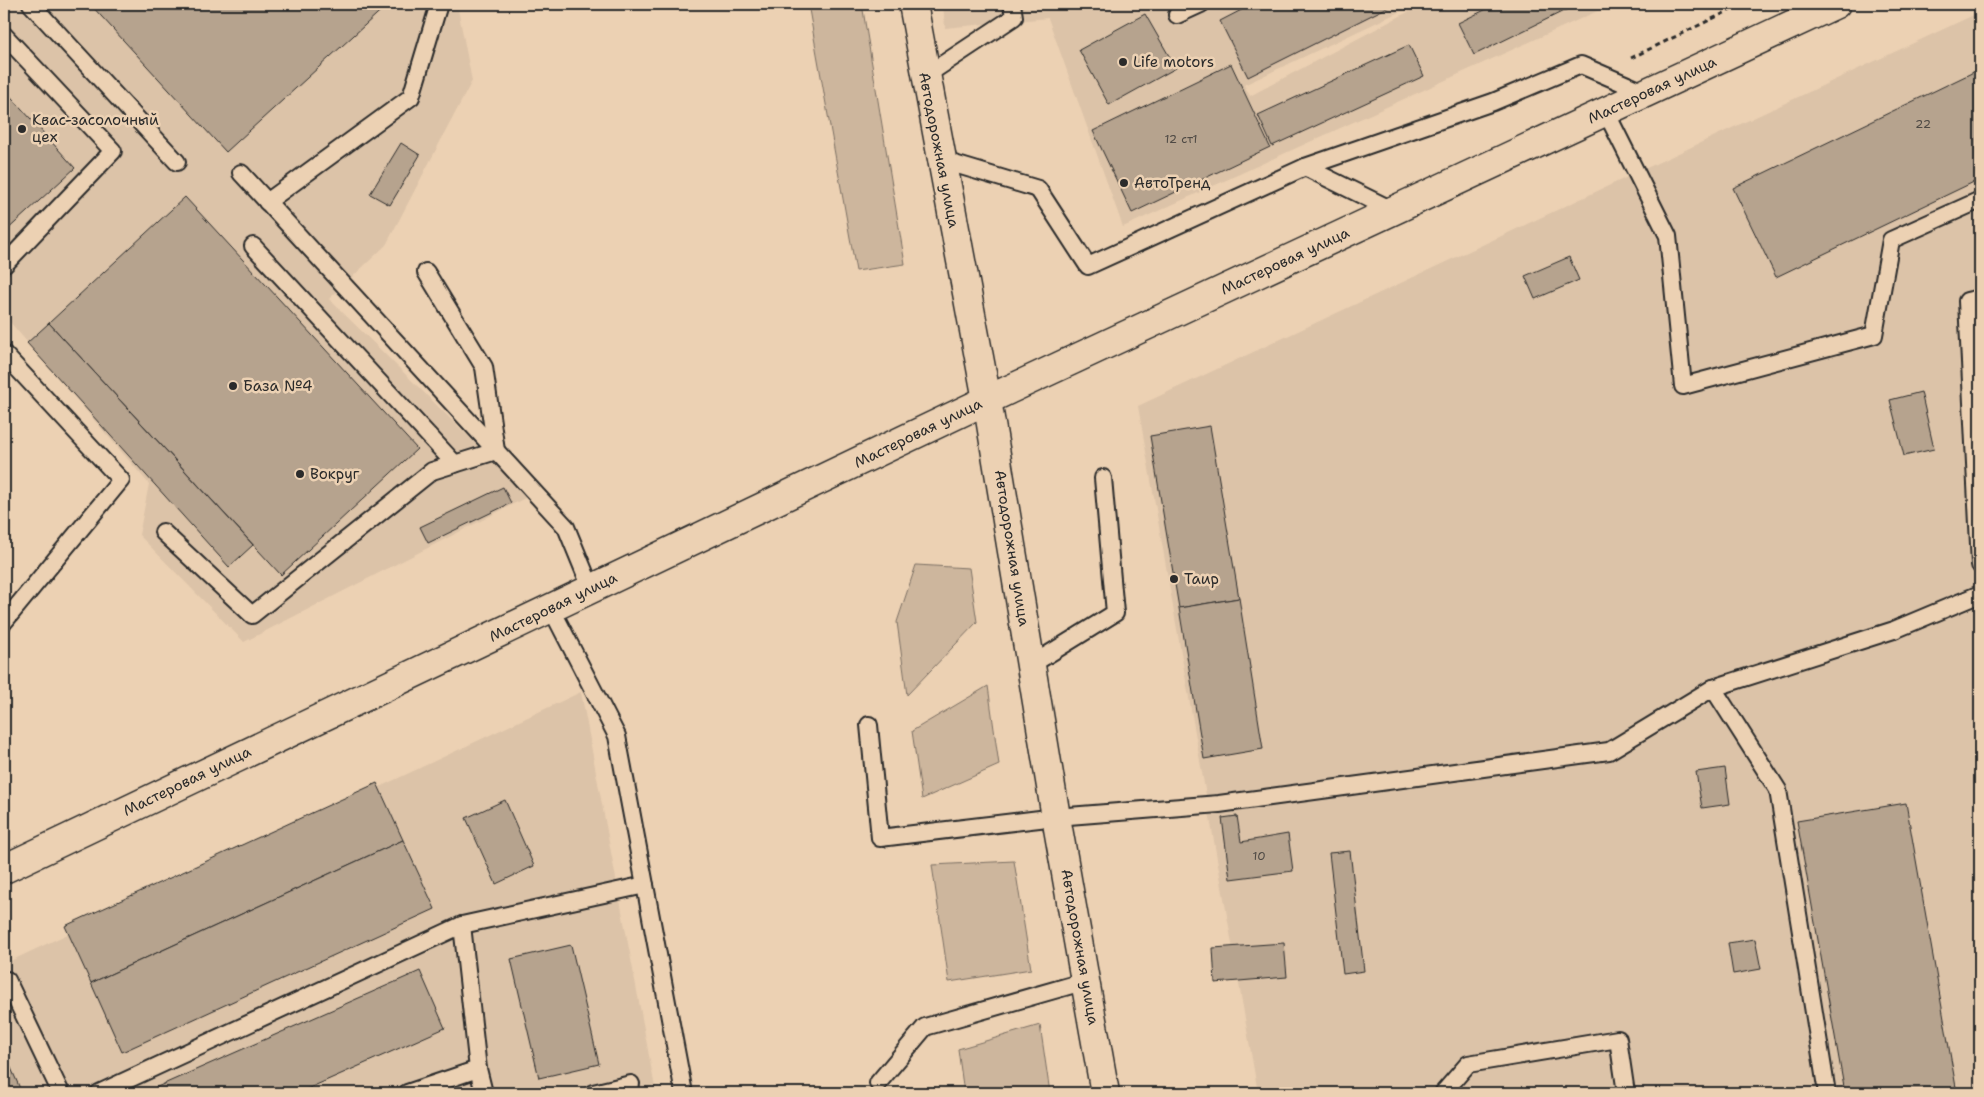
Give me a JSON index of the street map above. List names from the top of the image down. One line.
{"streets":{"main road":["Мастеровая улица","Автодорожная улица"]},"crossings":[["Мастеровая улица","Автодорожная улица"]],"places":["Life motors","Квас-засолочный цех","АвтоТренд","База №4","Вокруг","Таир"],"house_numbers":["22","12 ст1","10"]}
